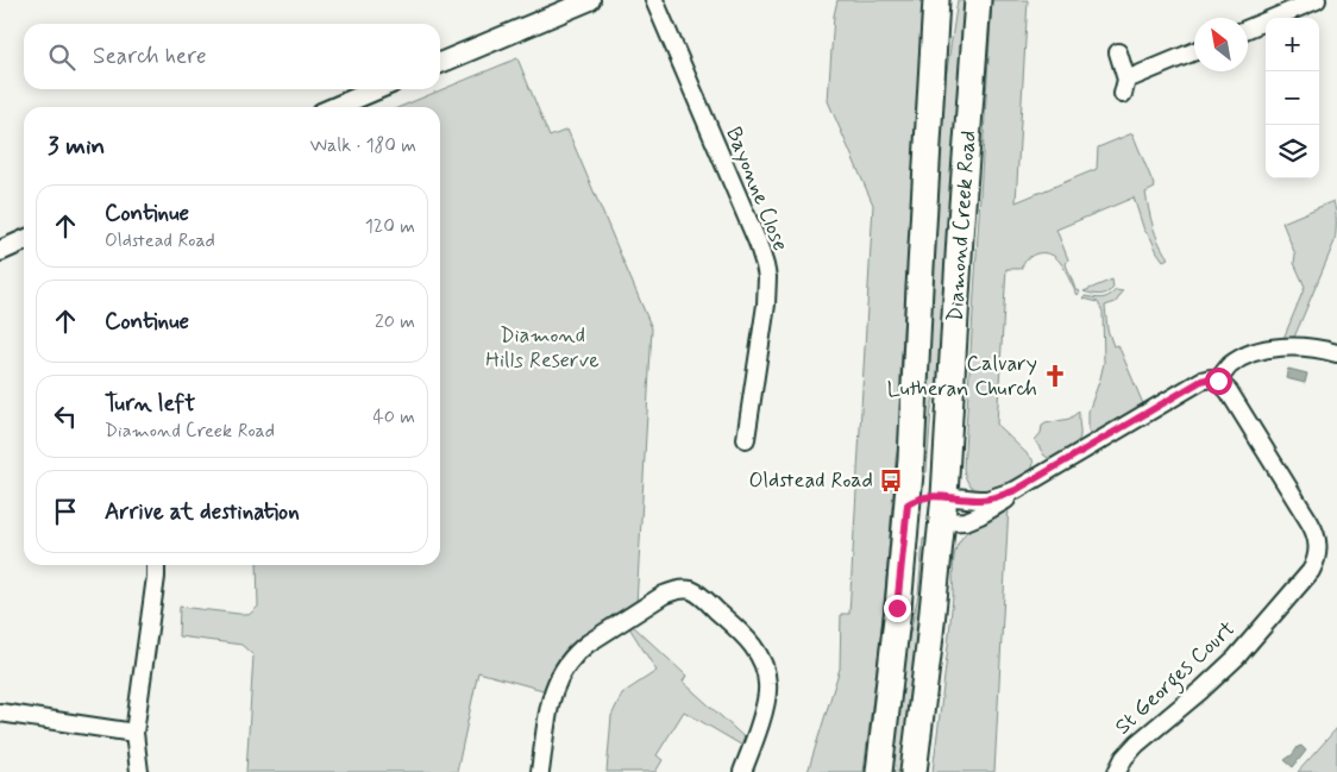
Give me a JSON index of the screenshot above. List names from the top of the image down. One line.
{"streets":{"main road":["Diamond Creek Road"],"street":["Bayonne Close","St Georges Court"]},"parks":["Diamond Hills Reserve"],"places":{"church":["Calvary Lutheran Church"],"bus stop":["Oldstead Road"]},"north":"top left","page":{"map_buttons":["+","−"],"search":"Search here","heading":["3 min","Walk · 180 m"],"list":[["Continue","Oldstead Road","120 m"],["Continue","20 m"],["Turn left","Diamond Creek Road","40 m"],"Arrive at destination"]}}
